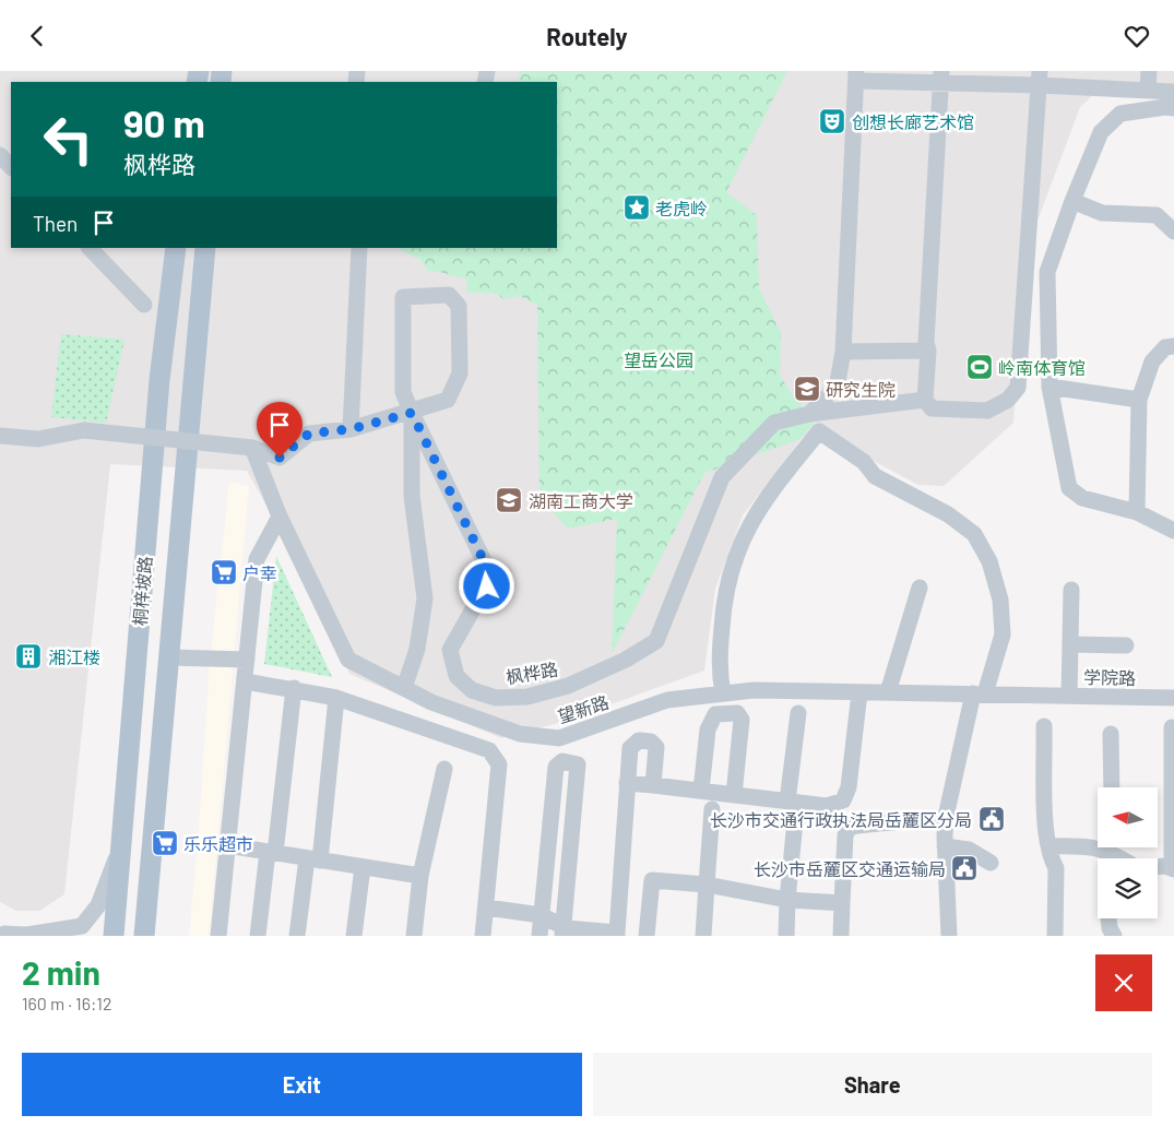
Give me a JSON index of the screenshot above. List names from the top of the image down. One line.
{"streets":{"main road":["桐梓坡路"],"street":["枫桦路","学院路","望新路"]},"crossings":[["学院路","望新路"]],"parks":["望岳公园"],"places":{"theatre":["创想长廊艺术馆"],"place":["老虎岭"],"sports":["岭南体育馆"],"school or university":["研究生院","湖南工商大学"],"supermarket":["户幸","乐乐超市"],"building":["湘江楼"],"public building":["长沙市交通行政执法局岳麓区分局","长沙市岳麓区交通运输局"]},"north":"left","page":{"header":"Routely","turn":["90 m","枫桦路"],"then":"Then","heading":["2 min","160 m · 16:12"],"buttons":["Exit","Share"]}}
